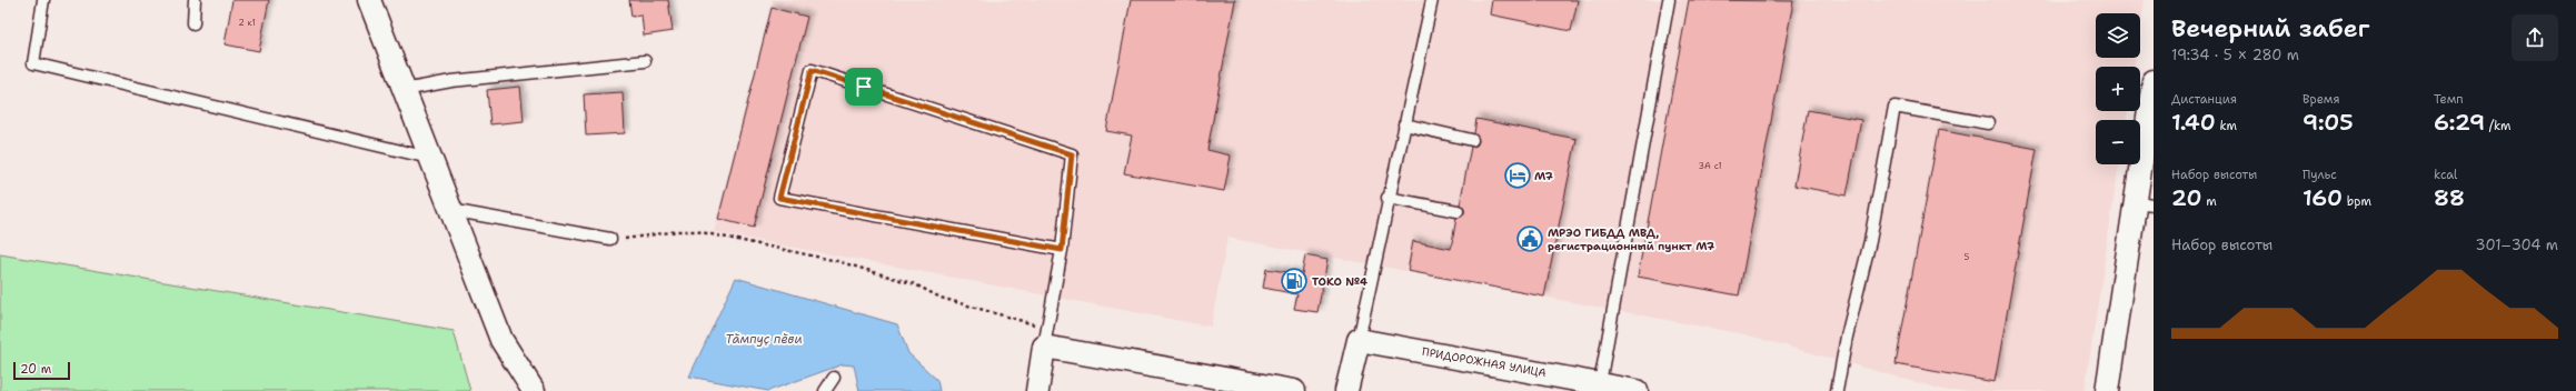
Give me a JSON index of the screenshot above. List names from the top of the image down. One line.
{"streets":{"street":["ПРИДОРОЖНАЯ УЛИЦА"]},"water":["Тӑмпуҫ пӗви"],"places":{"hotel":["М7"],"public building":["МРЭО ГИБДД МВД, регистрационный пункт М7"],"fuel station":["ТОКО №4"]},"house_numbers":["2 к1","3А с1","5"],"scale_bar":"20 m","page":{"heading":["Вечерний забег","19:34 · 5 × 280 m"],"map_buttons":["+","−"],"stats":[["Дистанция","1.40 km"],["Время","9:05"],["Темп","6:29 /km"],["Набор высоты","20 m"],["Пульс","160 bpm"],["kcal","88"]],"chart":["Набор высоты","301–304 m"],"scale":"20 m"}}
